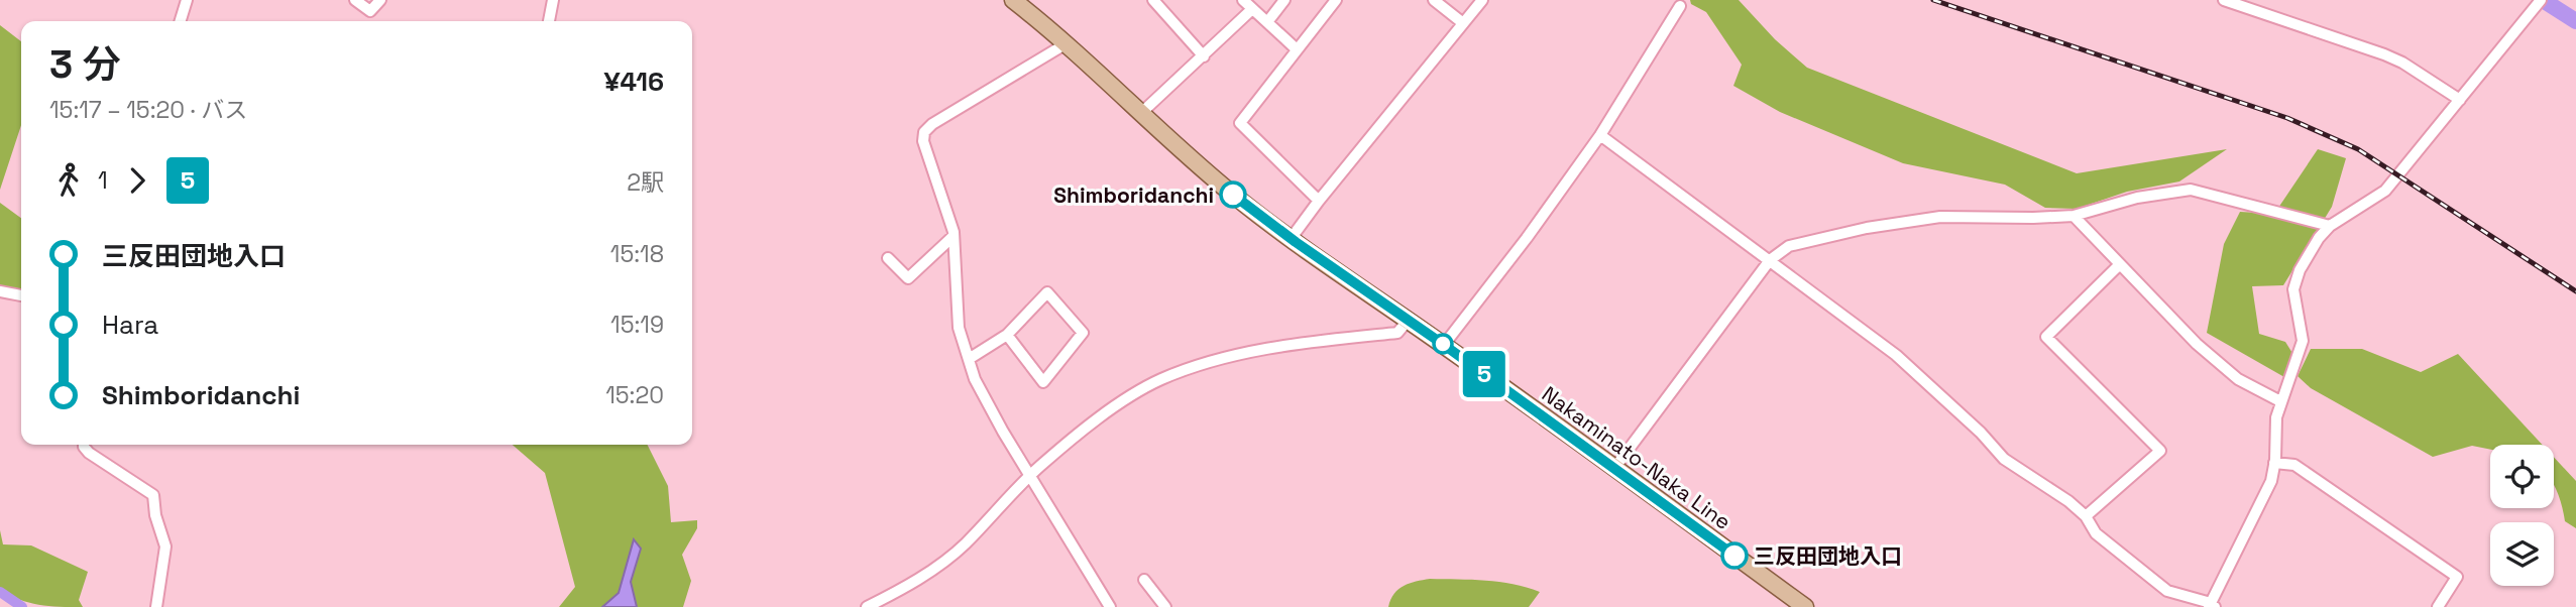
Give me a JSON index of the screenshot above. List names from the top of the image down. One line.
{"streets":{"main road":["Nakaminato-Naka Line"]},"places":["Shimboridanchi","三反田団地入口"],"lines":["bus line 5"],"page":{"on_map":"5","heading":["3 分","15:17 – 15:20 · バス","¥416"],"legs":["1","5","2駅"],"list":[{"name":"三反田団地入口","value":"15:18"},{"name":"Hara","value":"15:19"},{"name":"Shimboridanchi","value":"15:20"}]}}
